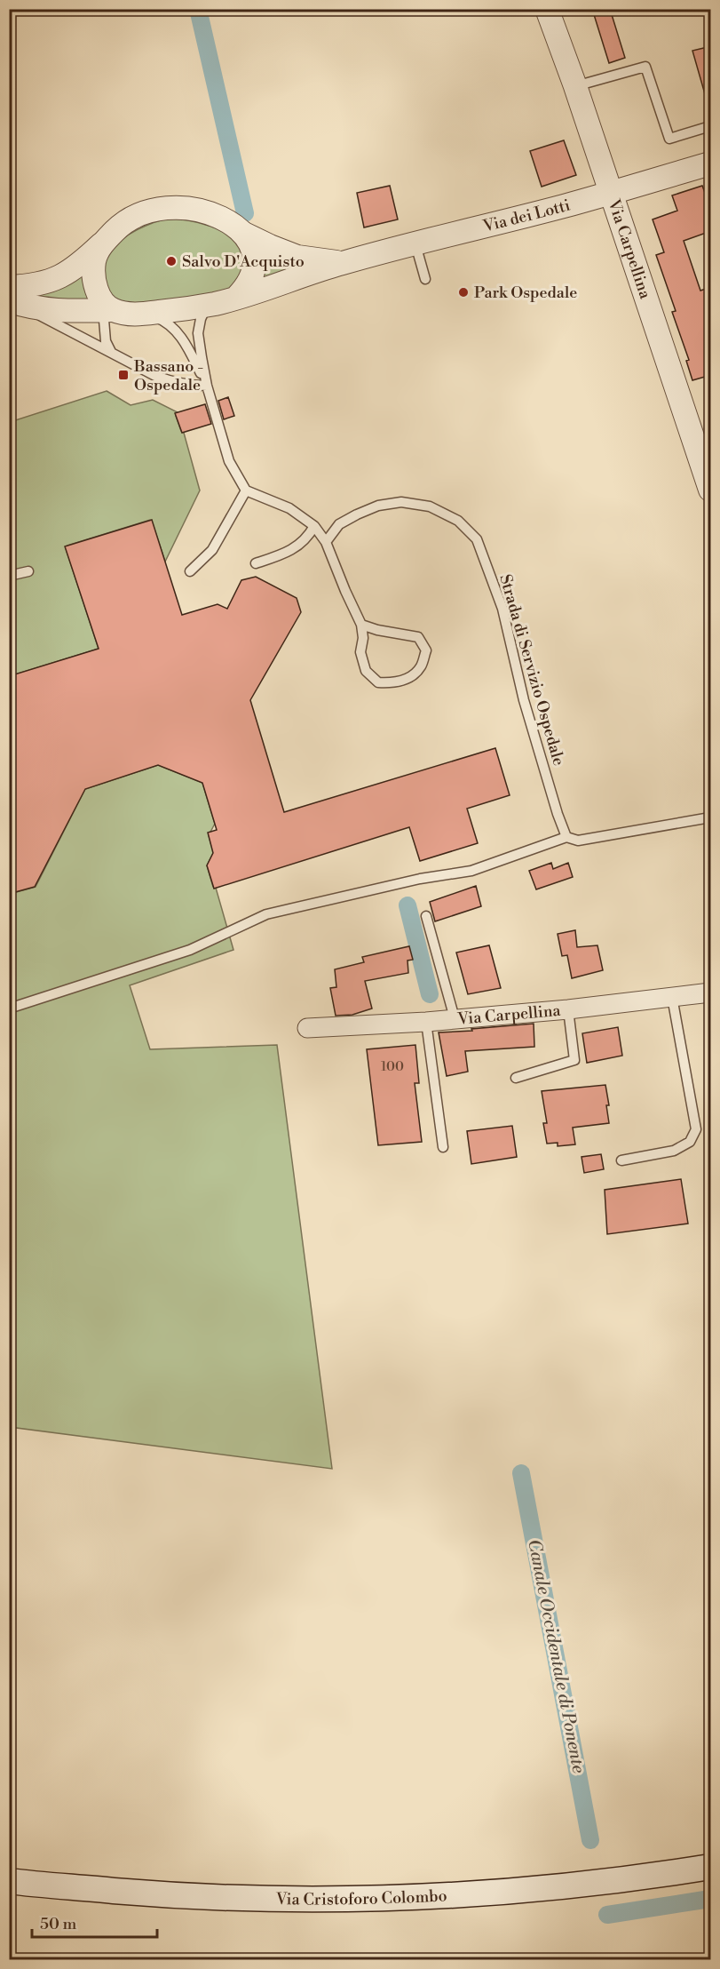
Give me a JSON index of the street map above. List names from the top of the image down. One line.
{"streets":{"main road":["Via Cristoforo Colombo"],"street":["Via dei Lotti","Via Carpellina"],"lane":["Strada di Servizio Ospedale"]},"crossings":[["Via dei Lotti","Via Carpellina"]],"water":["Canale Occidentale di Ponente"],"places":{"other":["Salvo D'Acquisto","Park Ospedale"],"transit":["Bassano - Ospedale"]},"house_numbers":["100"],"scale_bar":"50 m"}
